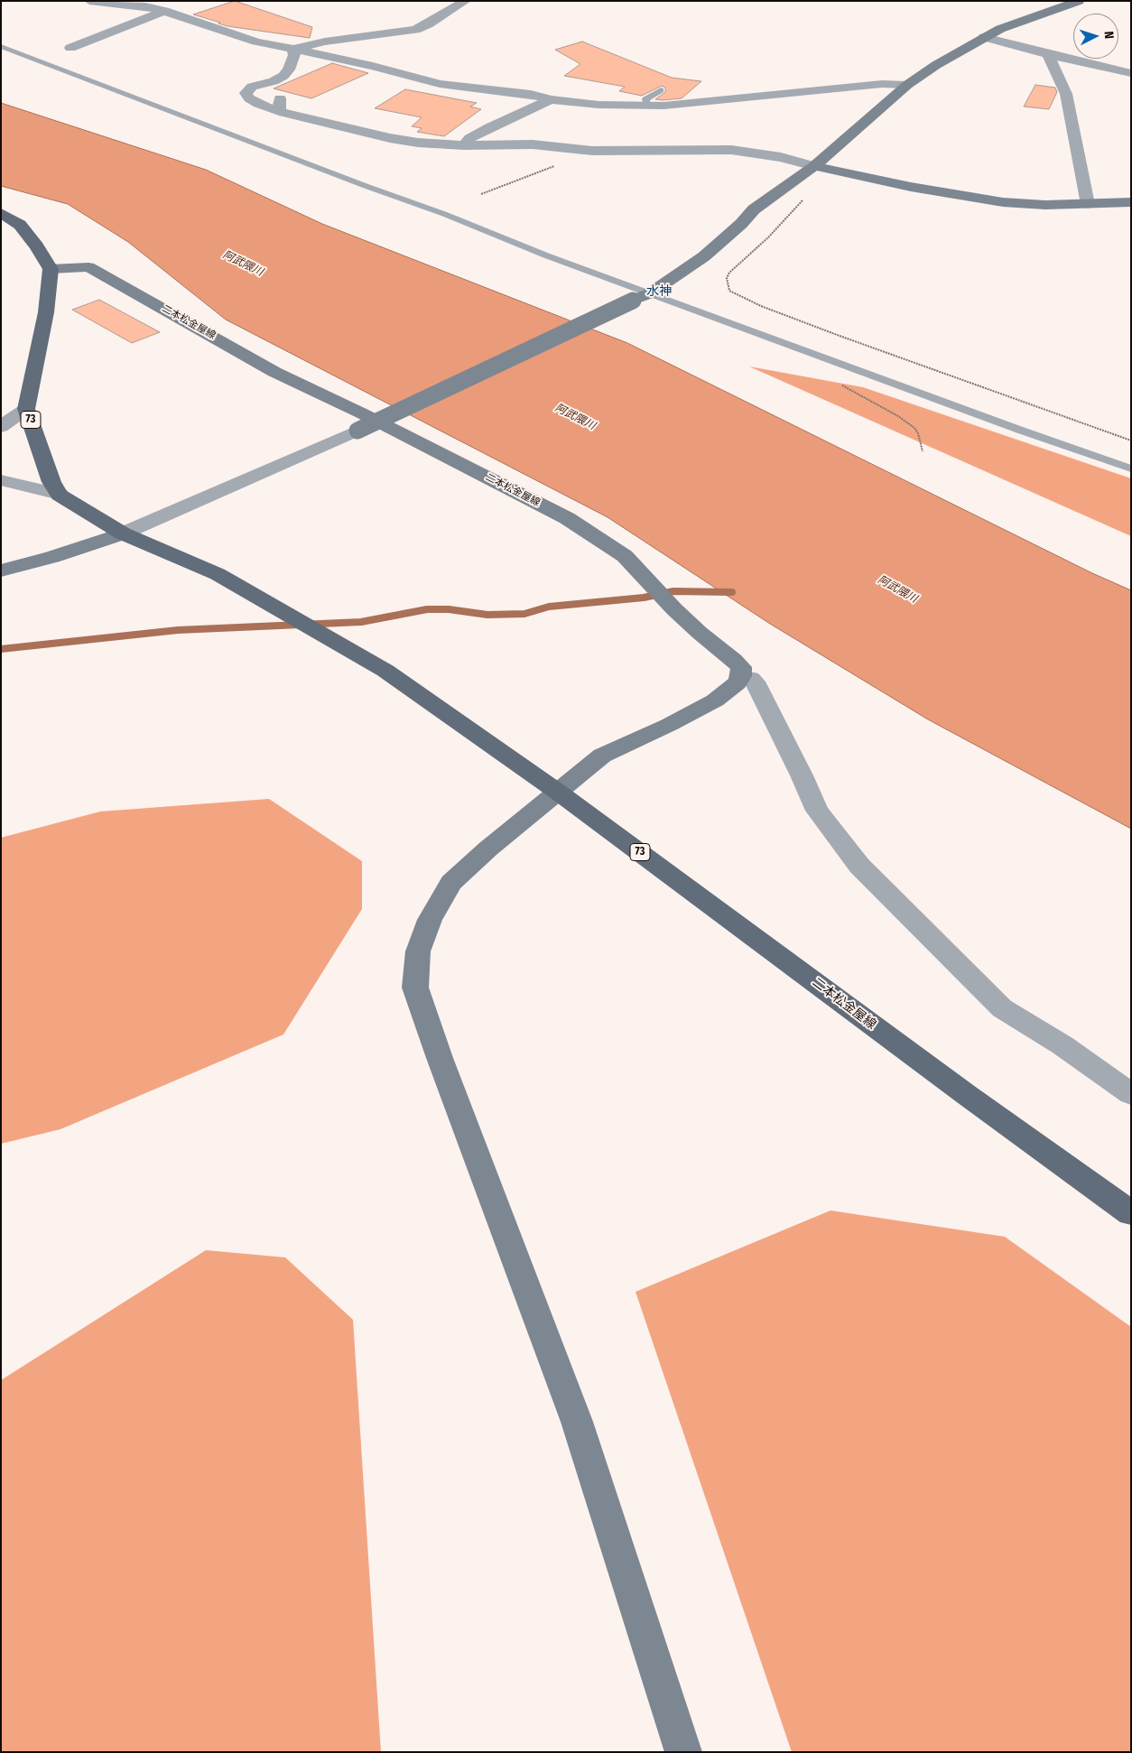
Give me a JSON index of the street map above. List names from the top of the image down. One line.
{"streets":{"main road":["二本松金屋線","73"]},"crossings":[["二本松金屋線","73"]],"districts":["水神"],"water":["阿武隈川"],"north":"right"}
